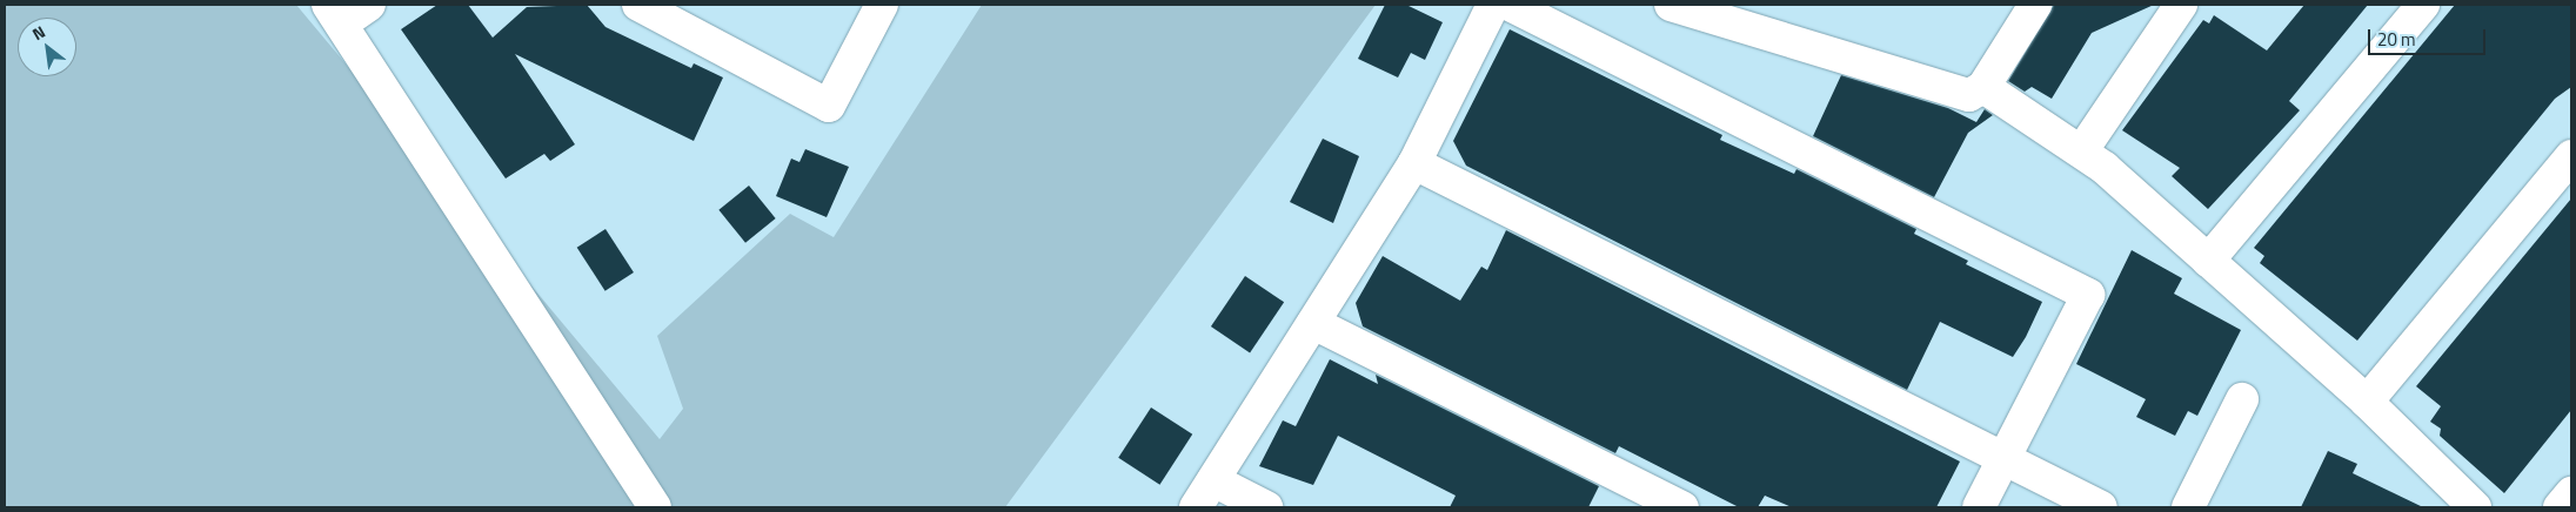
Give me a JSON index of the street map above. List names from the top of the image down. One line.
{"scale_bar":"20 m","north":"top left"}
